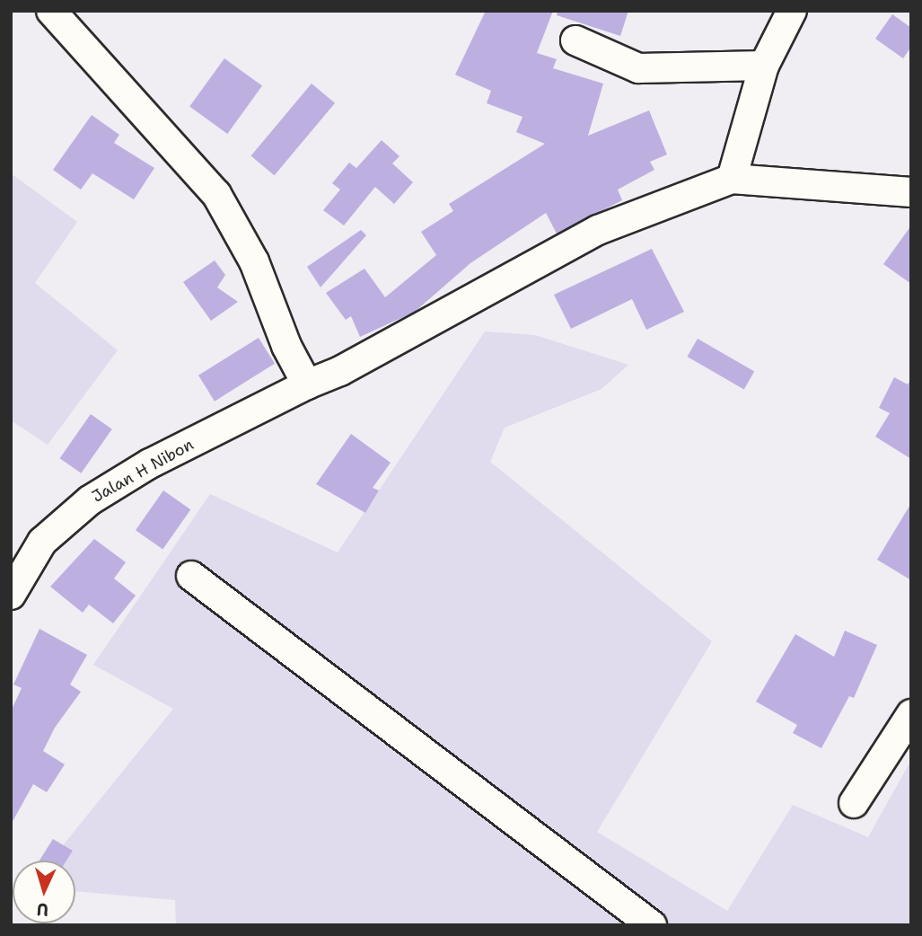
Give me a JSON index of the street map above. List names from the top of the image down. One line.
{"streets":{"street":["Jalan H Nibon"]},"north":"bottom"}
